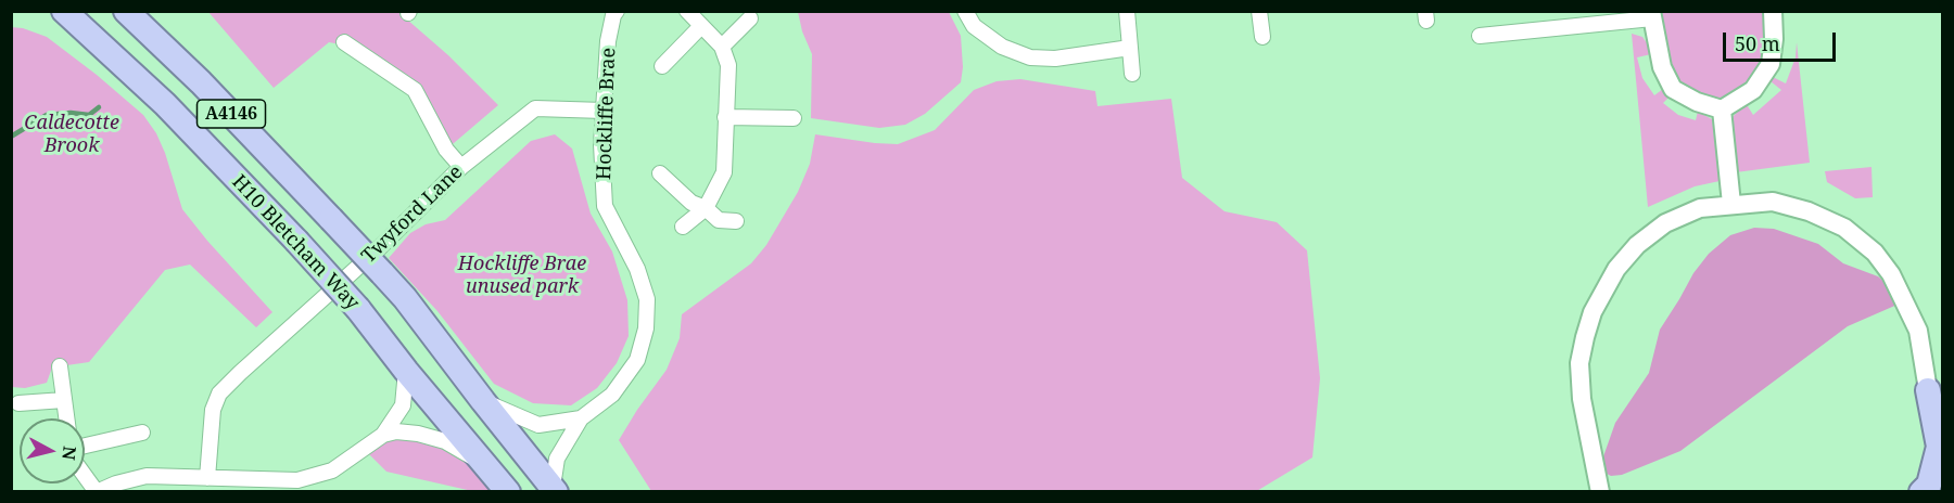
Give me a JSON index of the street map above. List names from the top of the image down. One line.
{"streets":{"highway":["A4146","H10 Bletcham Way"],"street":["Hockliffe Brae","Twyford Lane"]},"crossings":[["A4146","Hockliffe Brae"],["Hockliffe Brae","Twyford Lane"]],"parks":["Caldecotte Brook","Hockliffe Brae unused park"],"scale_bar":"50 m","north":"right"}
